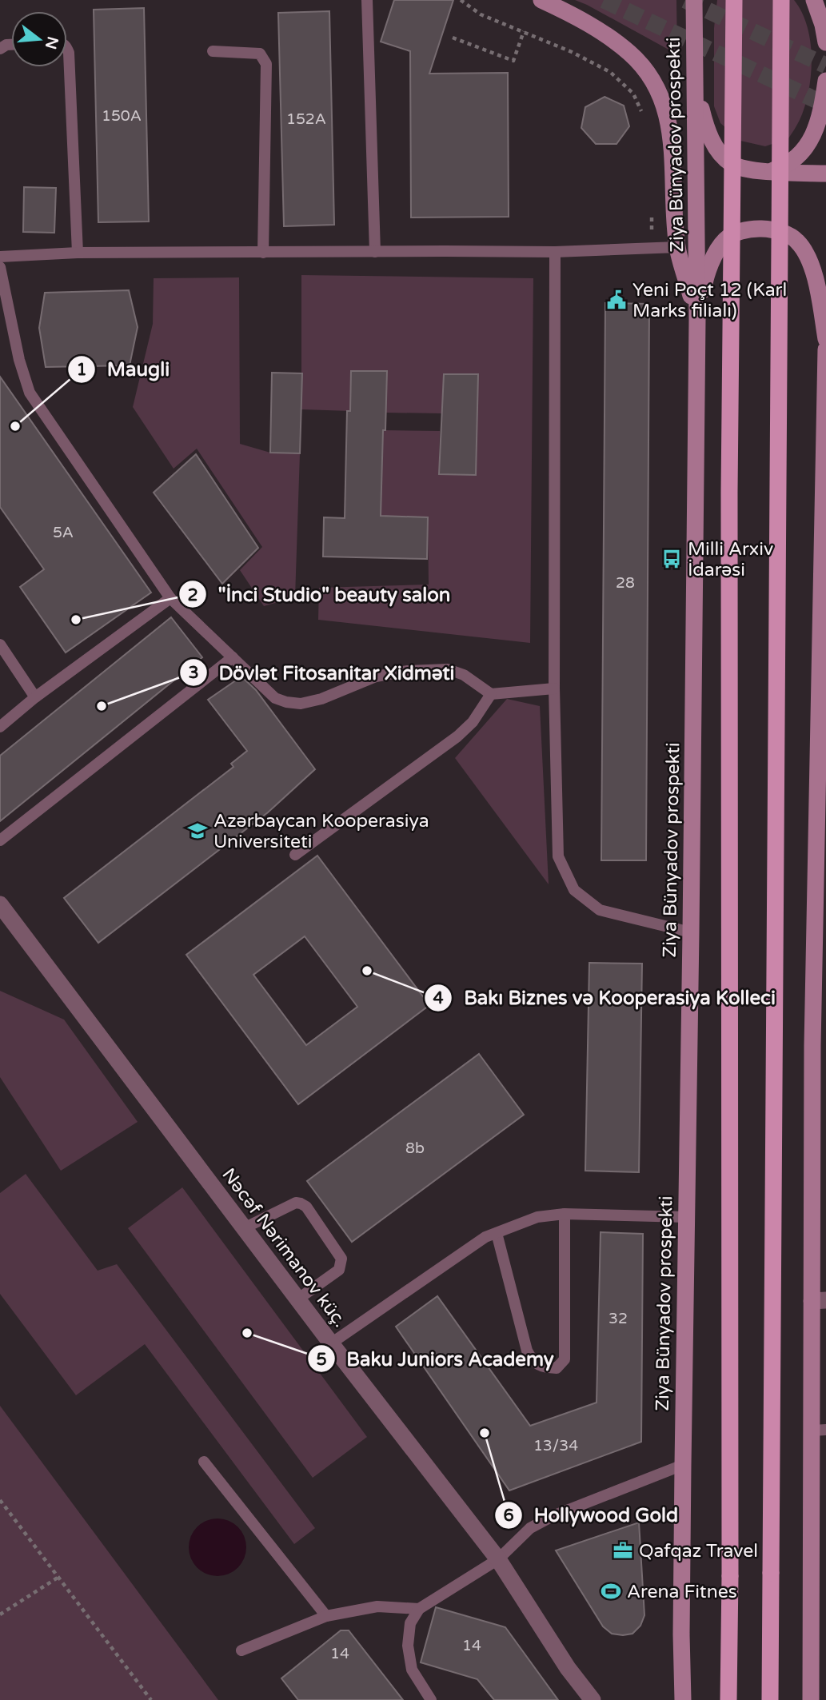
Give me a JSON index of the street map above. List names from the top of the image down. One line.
{"streets":{"main road":["Ziya Bünyadov prospekti"],"street":["Nəcəf Nərimanov küç."]},"places":{"public building":["Yeni Poçt 12 (Karl Marks filialı)"],"other":["Maugli","\"İnci Studio\" beauty salon","Dövlət Fitosanitar Xidməti","Bakı Biznes və Kooperasiya Kolleci","Baku Juniors Academy","Hollywood Gold"],"bus stop":["Milli Arxiv İdarəsi"],"school or university":["Azərbaycan Kooperasiya Universiteti"],"office":["Qafqaz Travel"],"sports":["Arena Fitnes"]},"house_numbers":["150A","152A","5A","28","8b","32","13/34","14","14"],"north":"right"}
